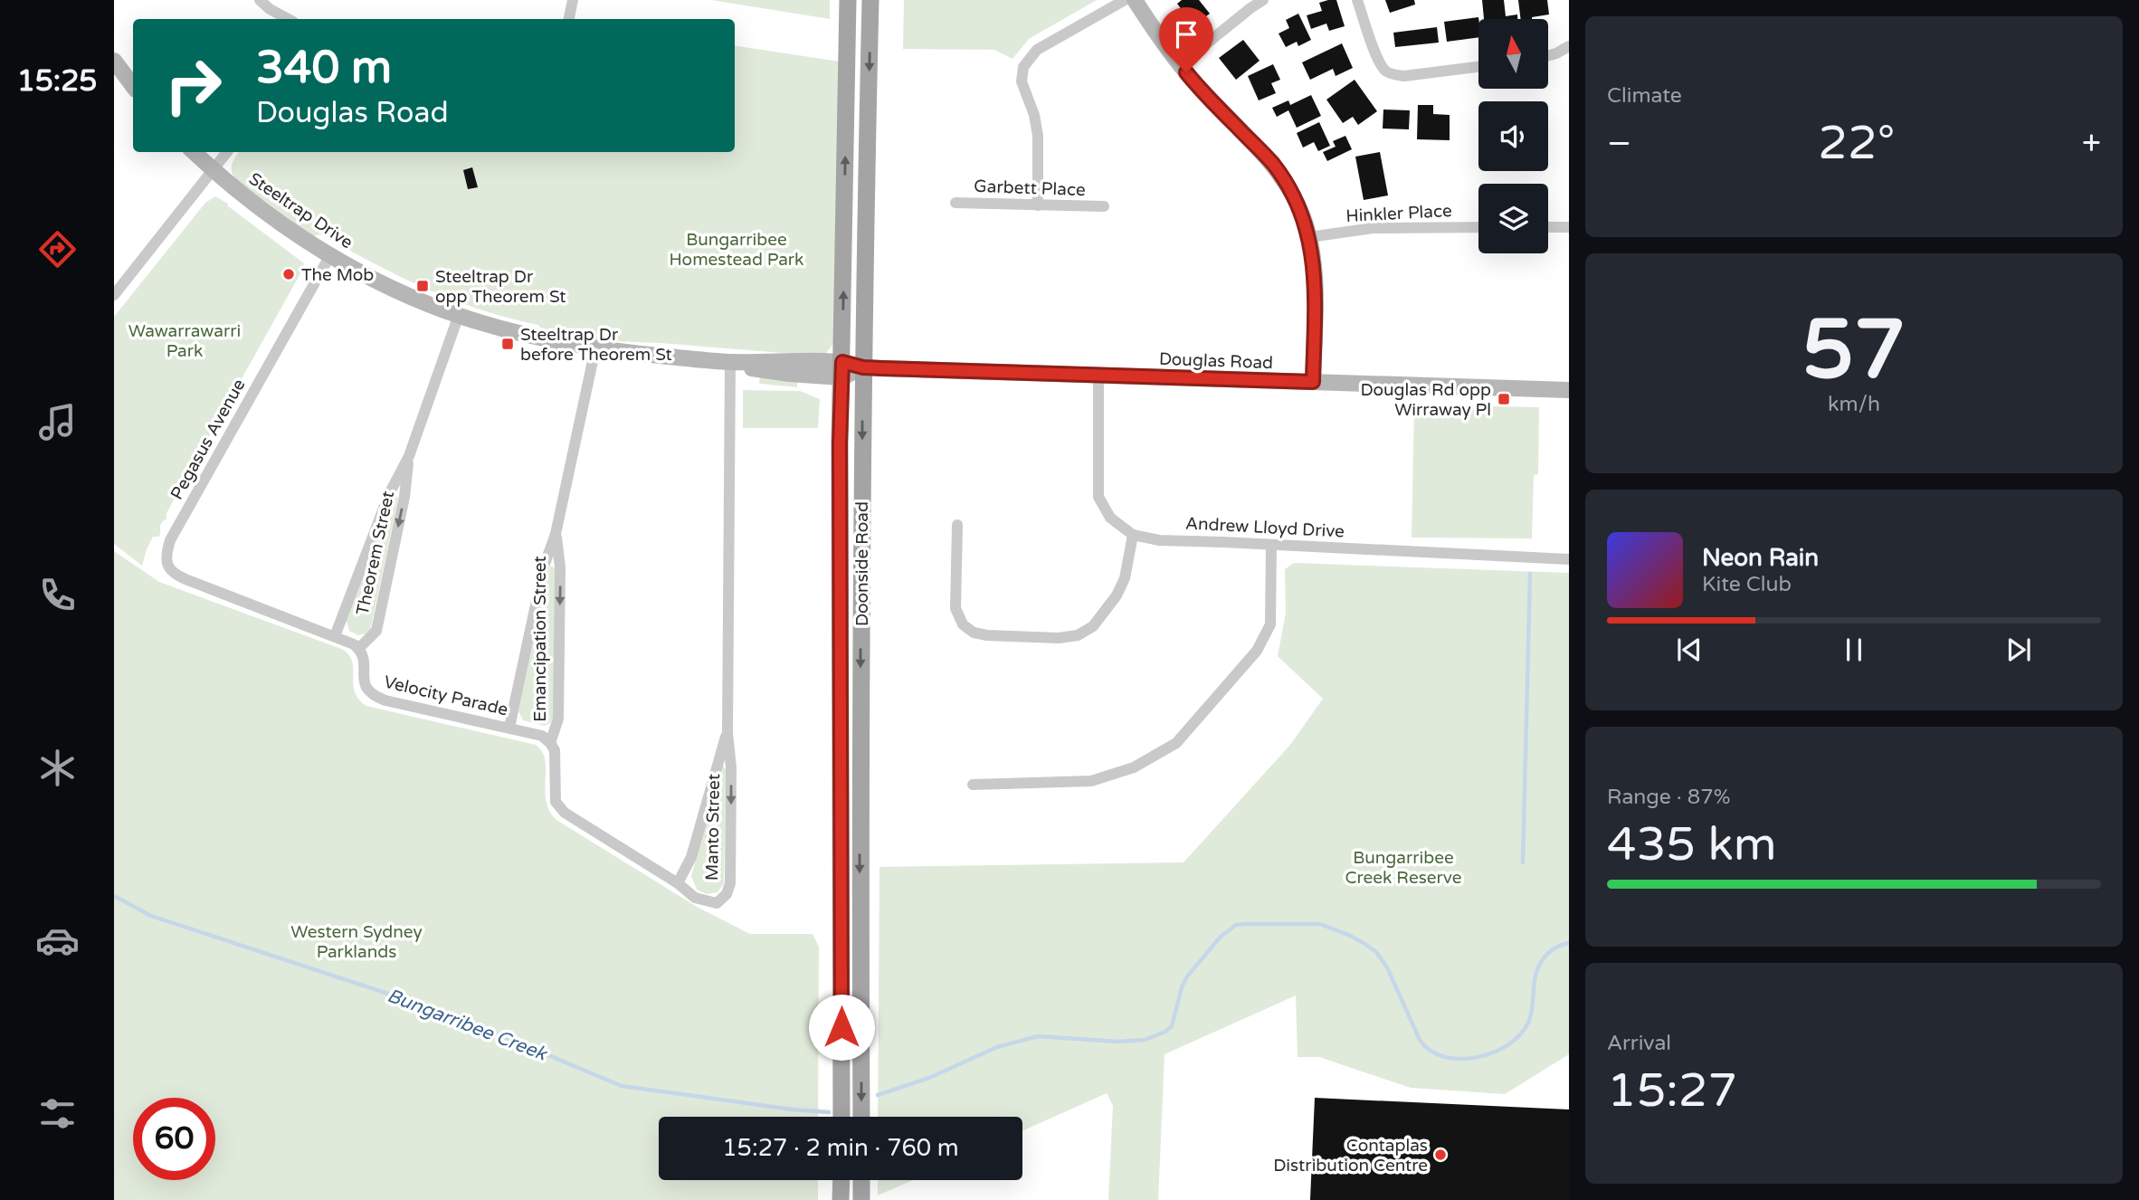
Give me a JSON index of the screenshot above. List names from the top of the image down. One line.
{"streets":{"main road":["Doonside Road"],"street":["Garbett Place","Steeltrap Drive","Hinkler Place","Douglas Road","Pegasus Avenue","Andrew Lloyd Drive","Theorem Street","Emancipation Street","Velocity Parade","Manto Street"]},"crossings":[["Steeltrap Drive","Douglas Road"],["Steeltrap Drive","Pegasus Avenue"],["Steeltrap Drive","Theorem Street"],["Steeltrap Drive","Doonside Road"],["Steeltrap Drive","Emancipation Street"],["Steeltrap Drive","Manto Street"],["Douglas Road","Andrew Lloyd Drive"],["Douglas Road","Doonside Road"],["Pegasus Avenue","Theorem Street"],["Theorem Street","Velocity Parade"],["Emancipation Street","Velocity Parade"]],"water":["Bungarribee Creek"],"parks":["Bungarribee Homestead Park","Wawarrawarri Park","Bungarribee Creek Reserve","Western Sydney Parklands"],"places":{"other":["The Mob","Contaplas Distribution Centre"],"transit":["Steeltrap Dr opp Theorem St","Steeltrap Dr before Theorem St","Douglas Rd opp Wirraway Pl"]},"north":"top","page":{"tabs":"15:25","tile":["Climate",["57","km/h"],["Range · 87%","435 km"],["Arrival","15:27"]],"turn":["340 m","Douglas Road"],"heat":["−","22°","+"],"song":["Neon Rain","Kite Club"],"limit":"60","trip":"15:27 · 2 min · 760 m"}}
